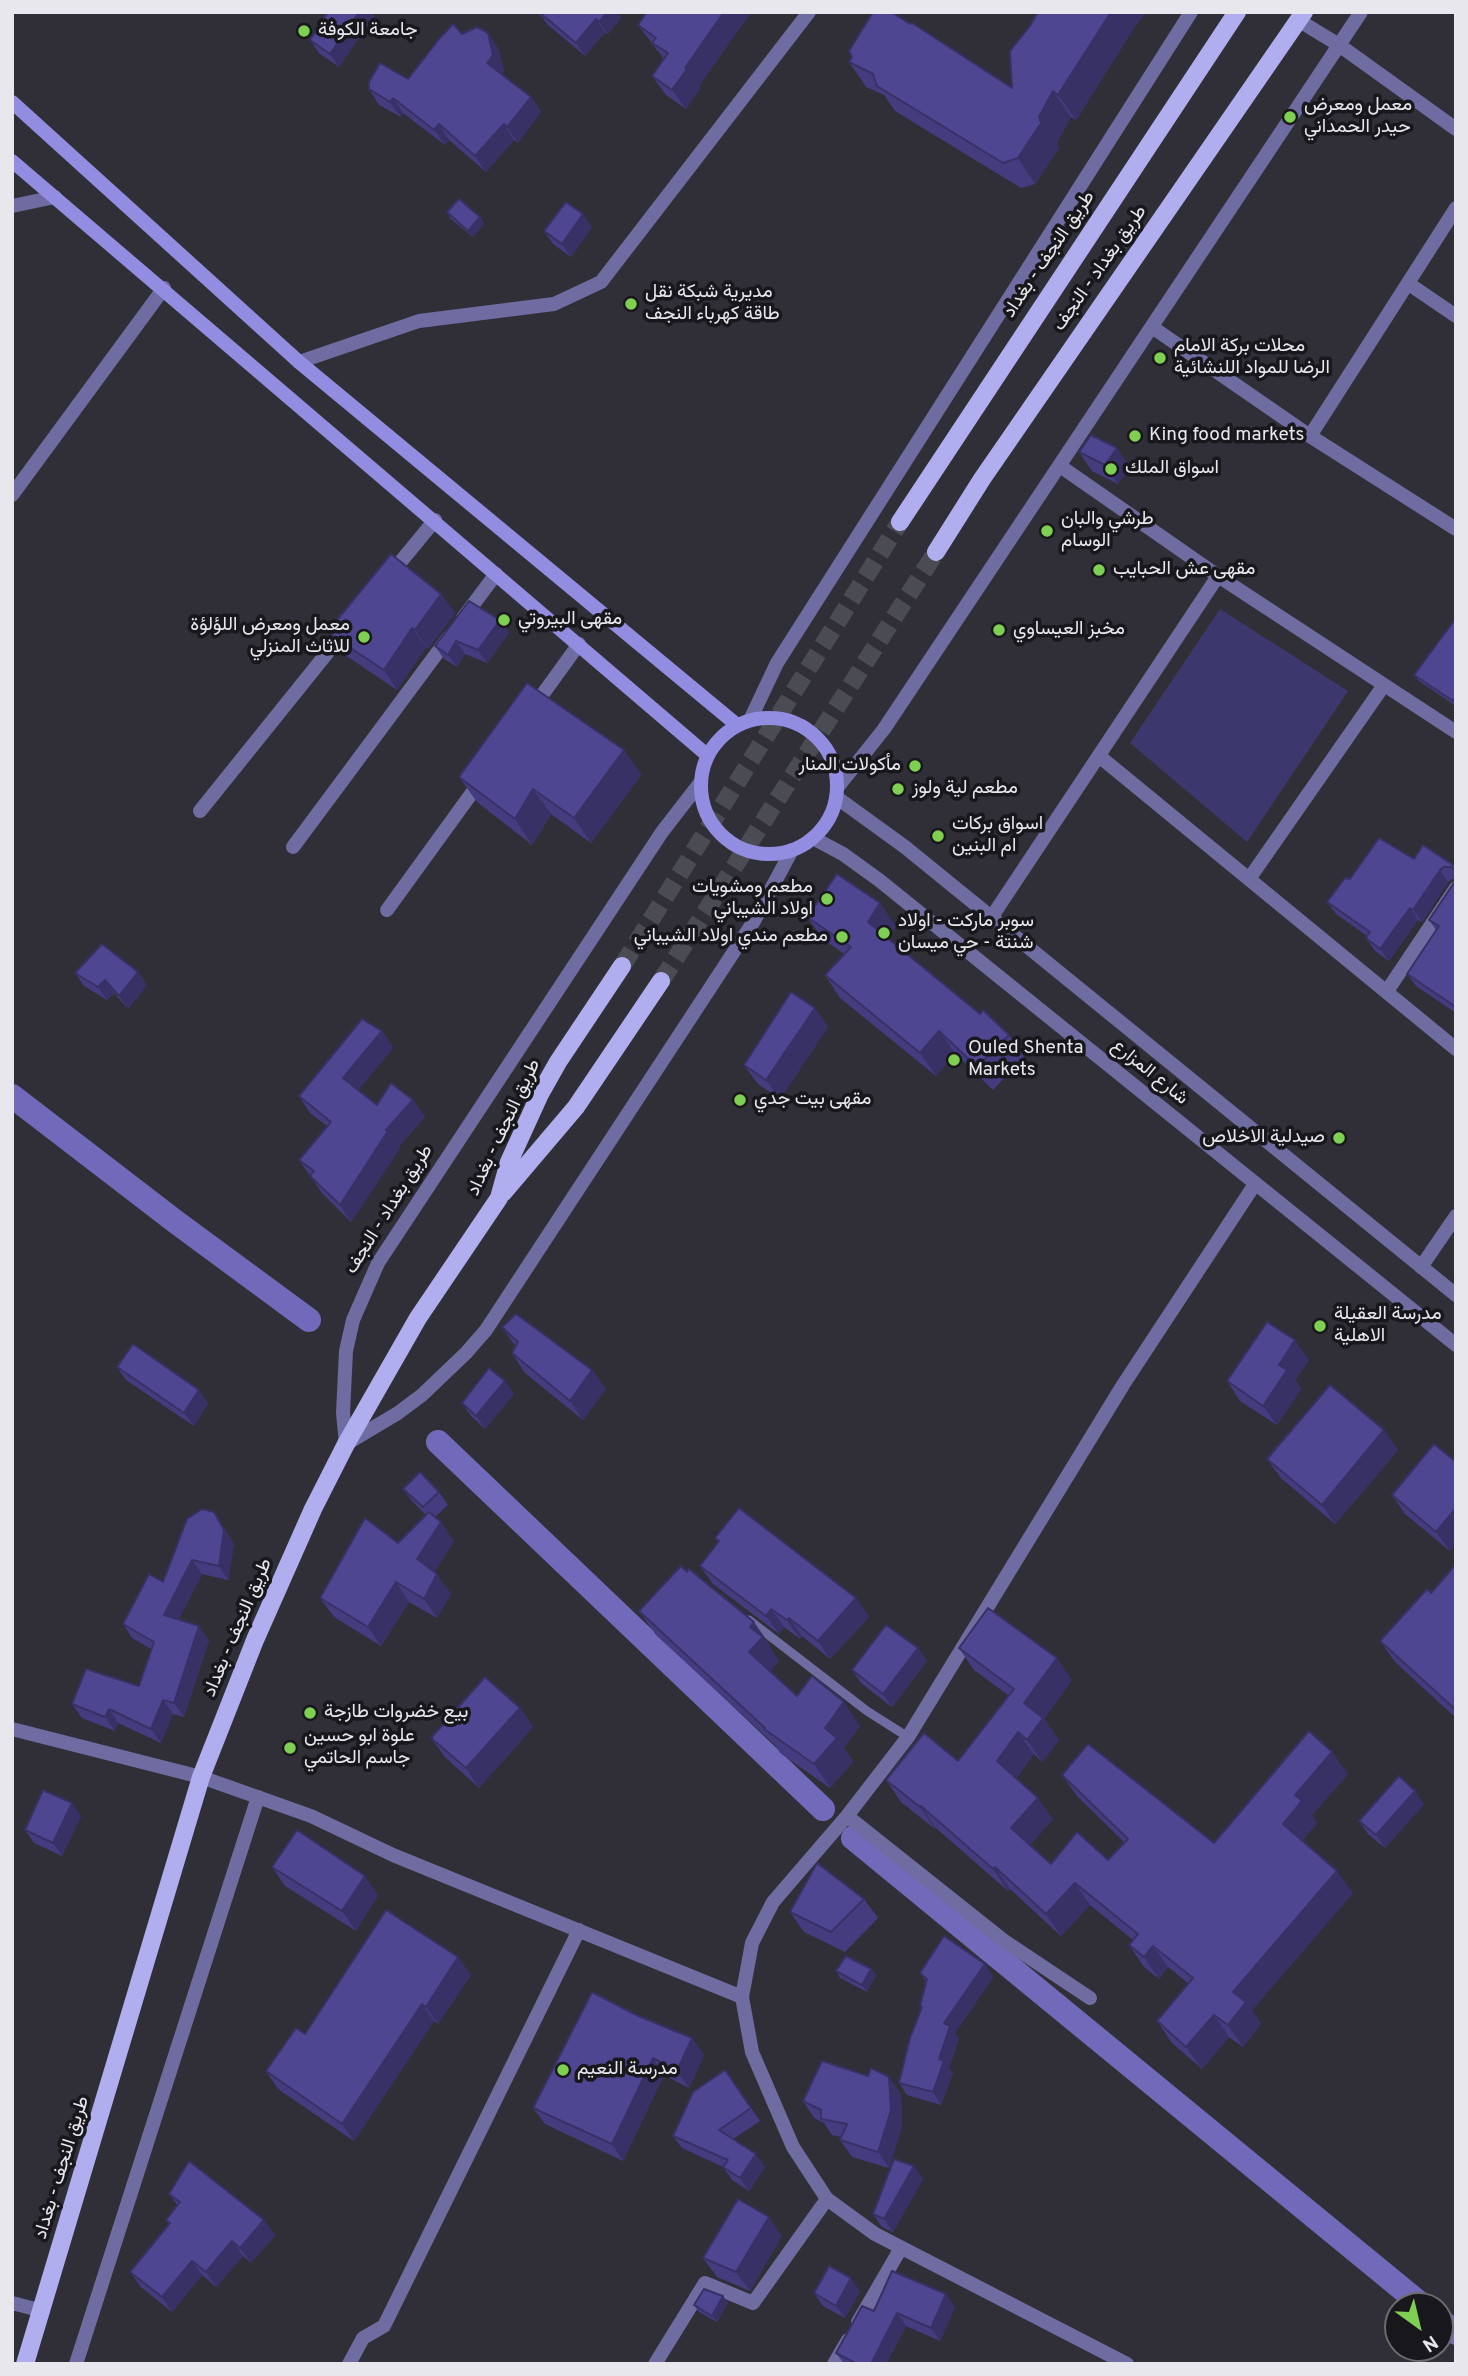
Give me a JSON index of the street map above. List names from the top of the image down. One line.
{"streets":{"main road":["طريق النجف - بغداد","طريق بغداد - النجف"],"street":["شارع المزارع"]},"crossings":[["طريق النجف - بغداد","طريق بغداد - النجف"],["طريق بغداد - النجف","شارع المزارع"]],"places":["جامعة الكوفة","معمل ومعرض حيدر الحمداني","مديرية شبكة نقل طاقة كهرباء النجف","محلات بركة الامام الرضا للمواد اللنشائية","King food markets","اسواق الملك","طرشي والبان الوسام","مقهى عش الحبايب","مقهى البيروتي","مخبز العيساوي","معمل ومعرض اللؤلؤة للاثاث المنزلي","مأكولات المنار","مطعم لية ولوز","اسواق بركات ام البنين","مطعم ومشويات اولاد الشيباني","سوبر ماركت - اولاد شنتة - حي ميسان","مطعم مندي اولاد الشيباني","Ouled Shenta Markets","مقهى بيت جدي","صيدلية الاخلاص","مدرسة العقيلة الاهلية","بيع خضروات طازجة","علوة ابو حسين جاسم الحاتمي","مدرسة النعيم"],"north":"bottom right"}
